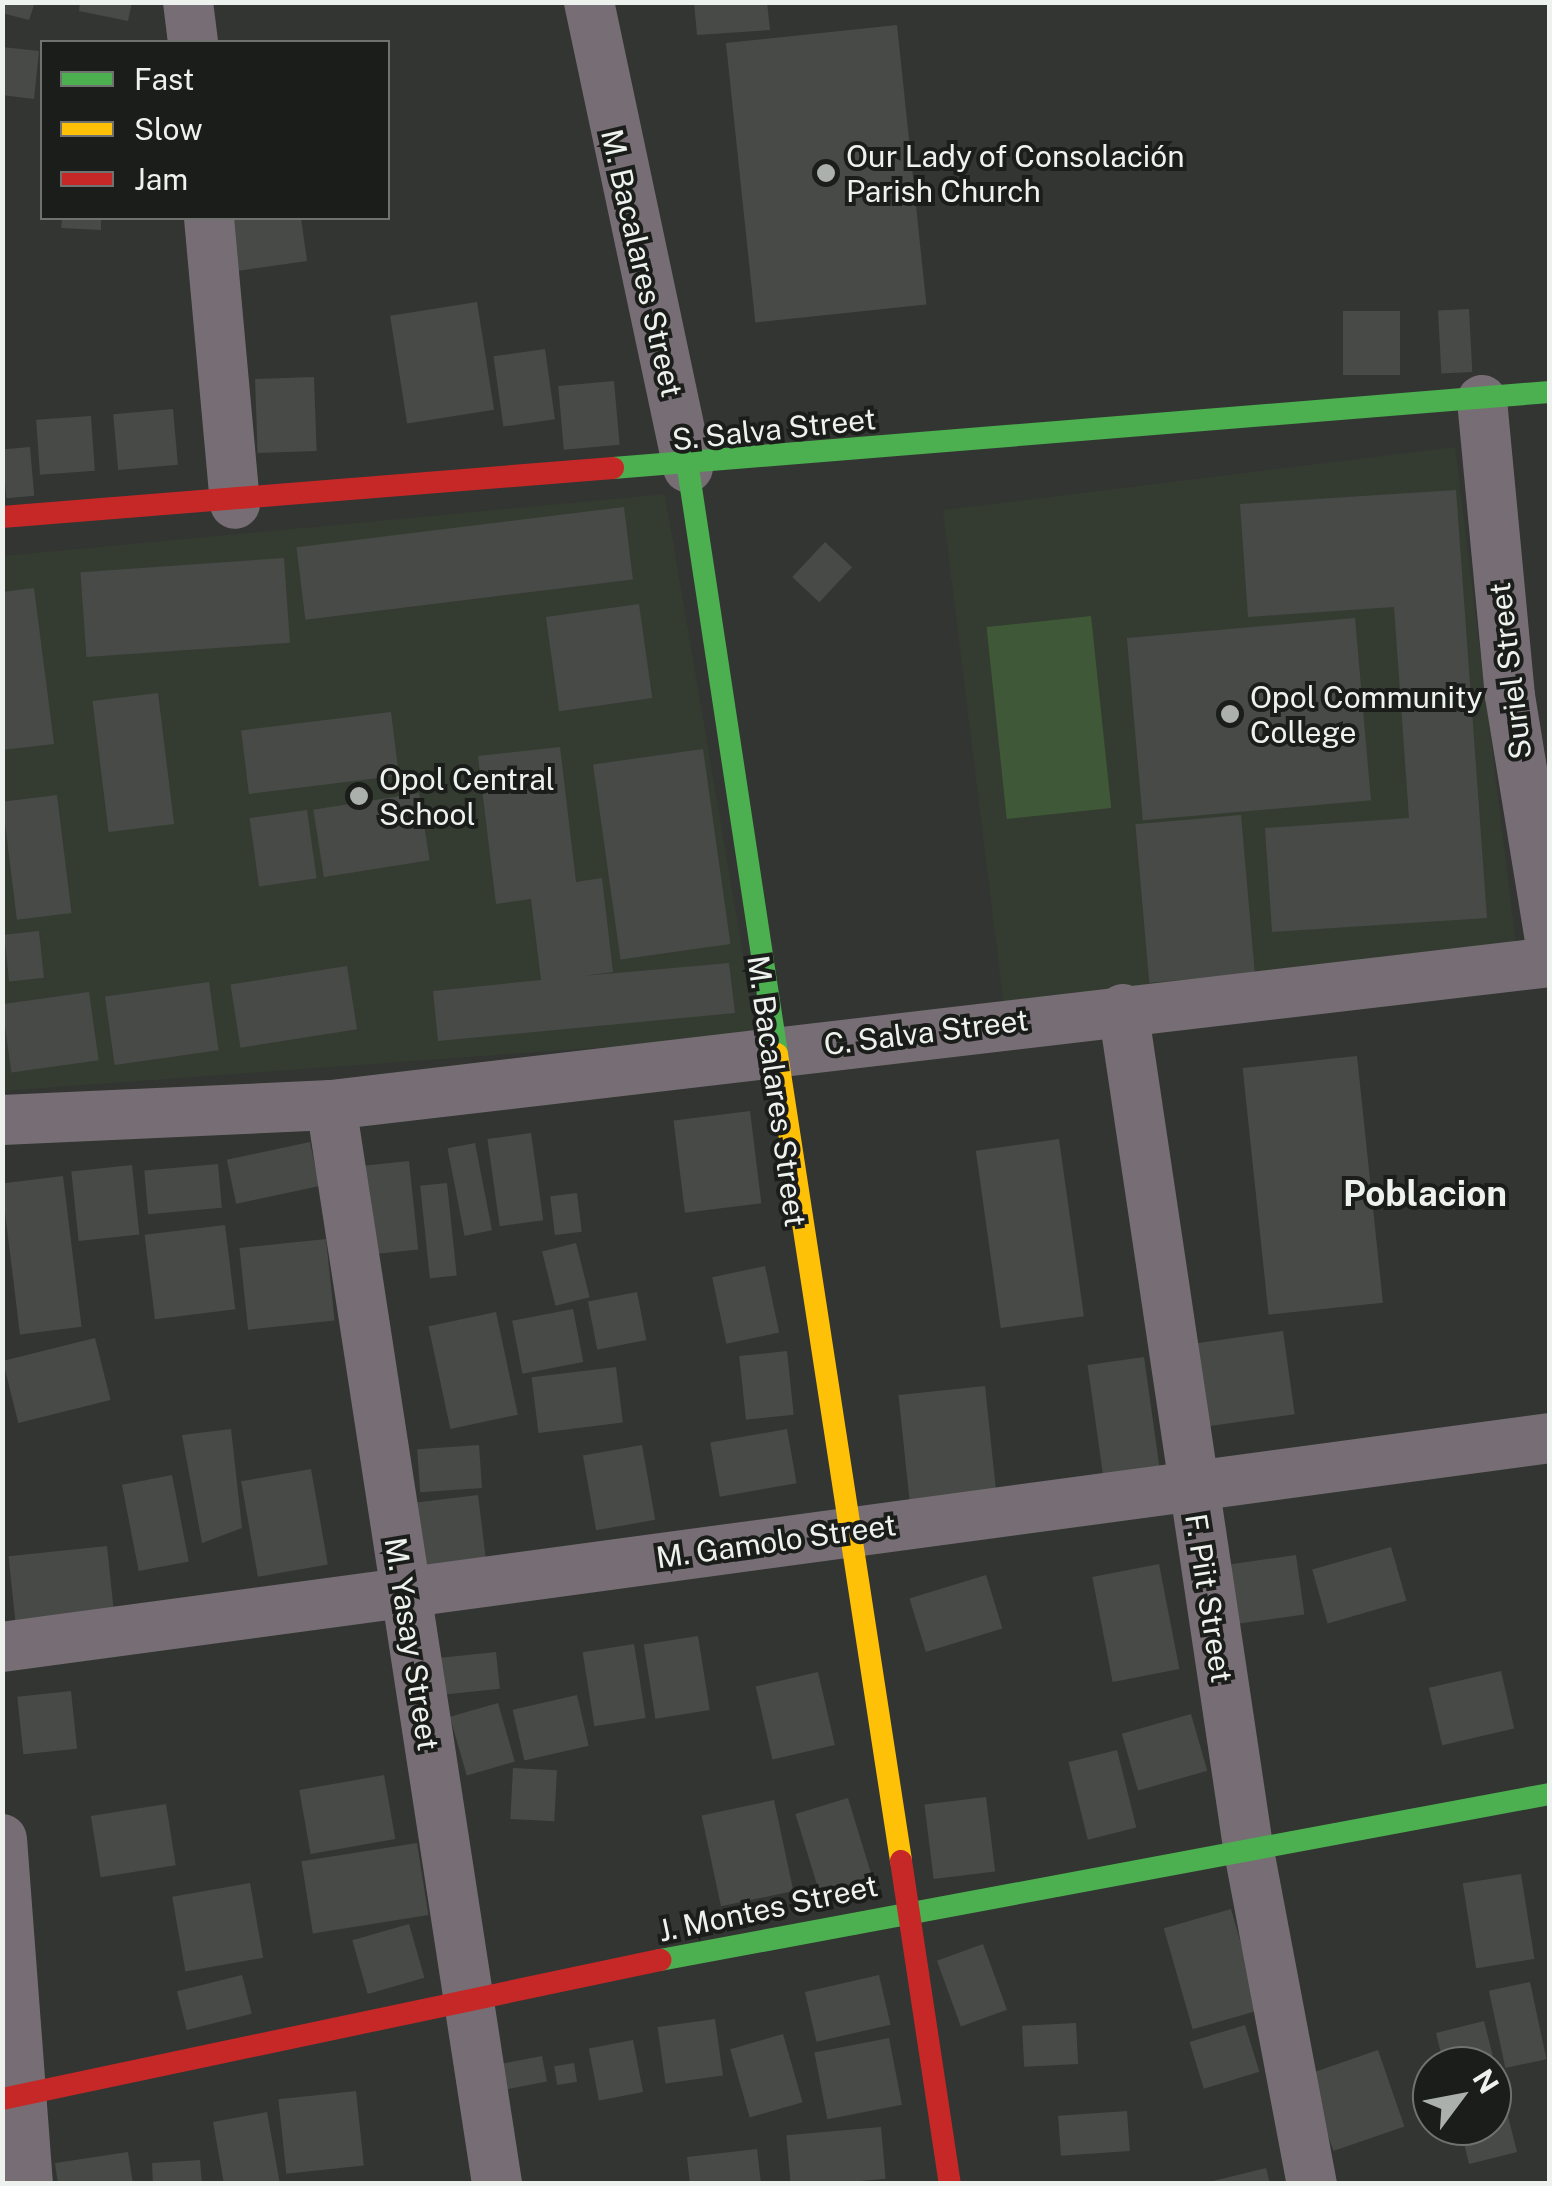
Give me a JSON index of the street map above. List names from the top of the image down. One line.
{"streets":{"street":["M. Bacalares Street","S. Salva Street","Suriel Street","C. Salva Street","M. Gamolo Street","F. Piit Street","M. Yasay Street","J. Montes Street"]},"crossings":[["M. Bacalares Street","S. Salva Street"],["M. Bacalares Street","C. Salva Street"],["M. Bacalares Street","M. Gamolo Street"],["M. Bacalares Street","J. Montes Street"],["S. Salva Street","Suriel Street"],["C. Salva Street","F. Piit Street"],["C. Salva Street","M. Yasay Street"],["M. Gamolo Street","F. Piit Street"],["M. Gamolo Street","M. Yasay Street"],["F. Piit Street","J. Montes Street"],["M. Yasay Street","J. Montes Street"]],"districts":["Poblacion"],"places":["Our Lady of Consolación Parish Church","Opol Community College","Opol Central School"],"legend":["Fast","Slow","Jam"],"north":"top right"}
